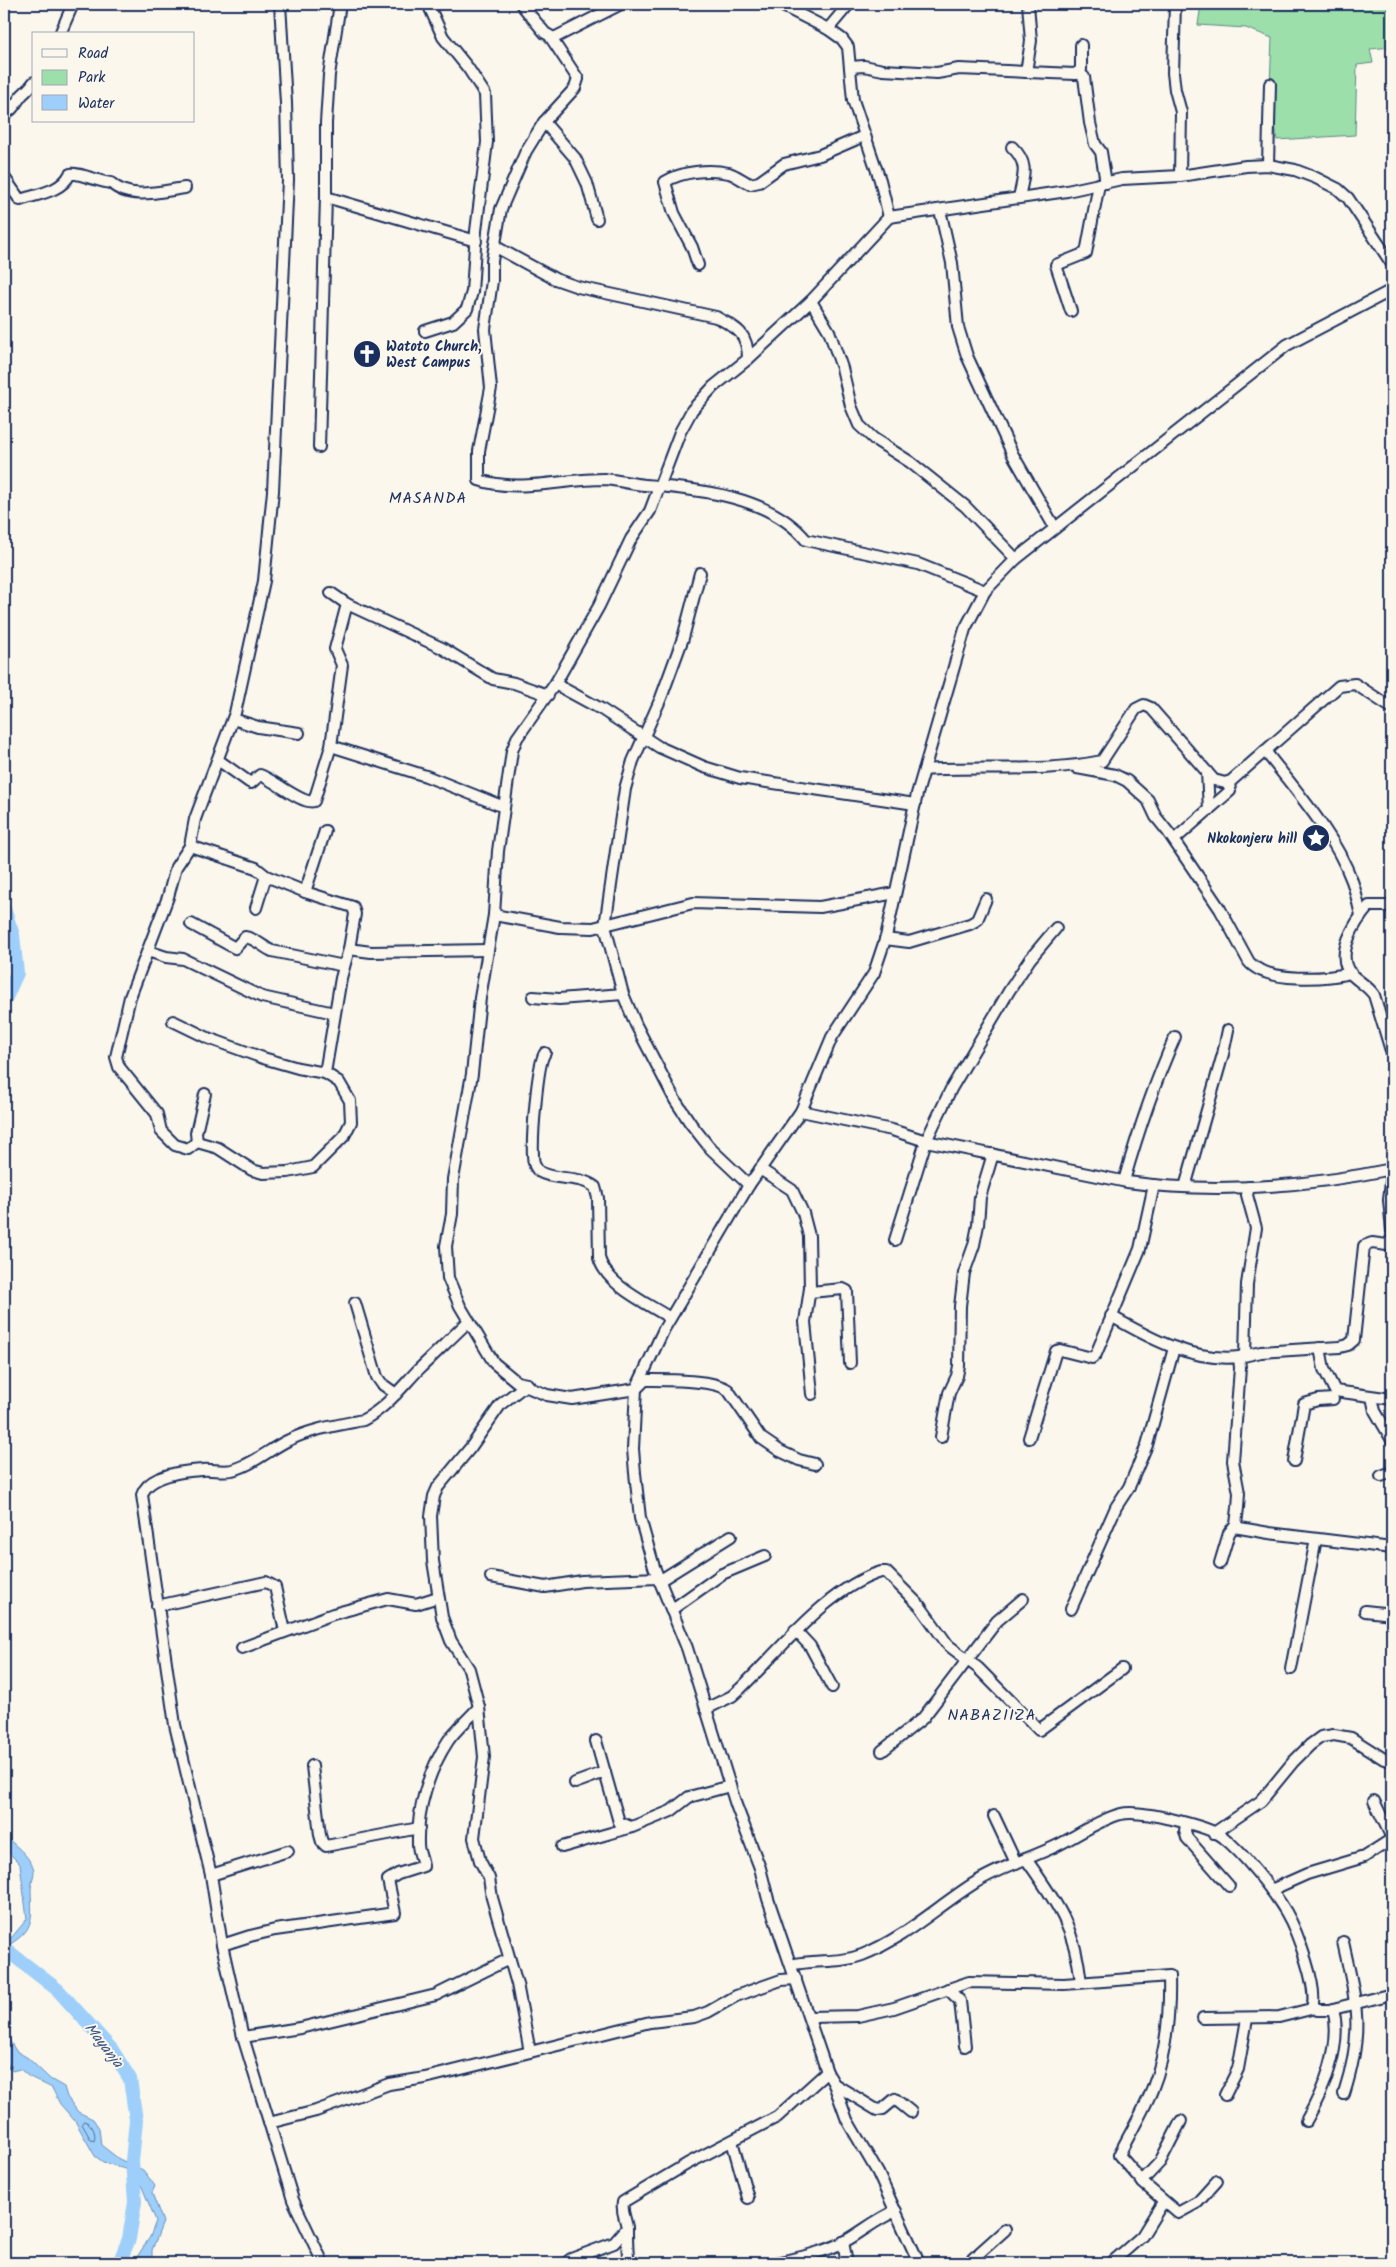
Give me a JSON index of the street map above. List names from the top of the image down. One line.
{"districts":["MASANDA","NABAZIIZA"],"water":["Mayanja"],"places":{"church":["Watoto Church, West Campus"],"place":["Nkokonjeru hill"]},"legend":["Road","Park","Water"]}
